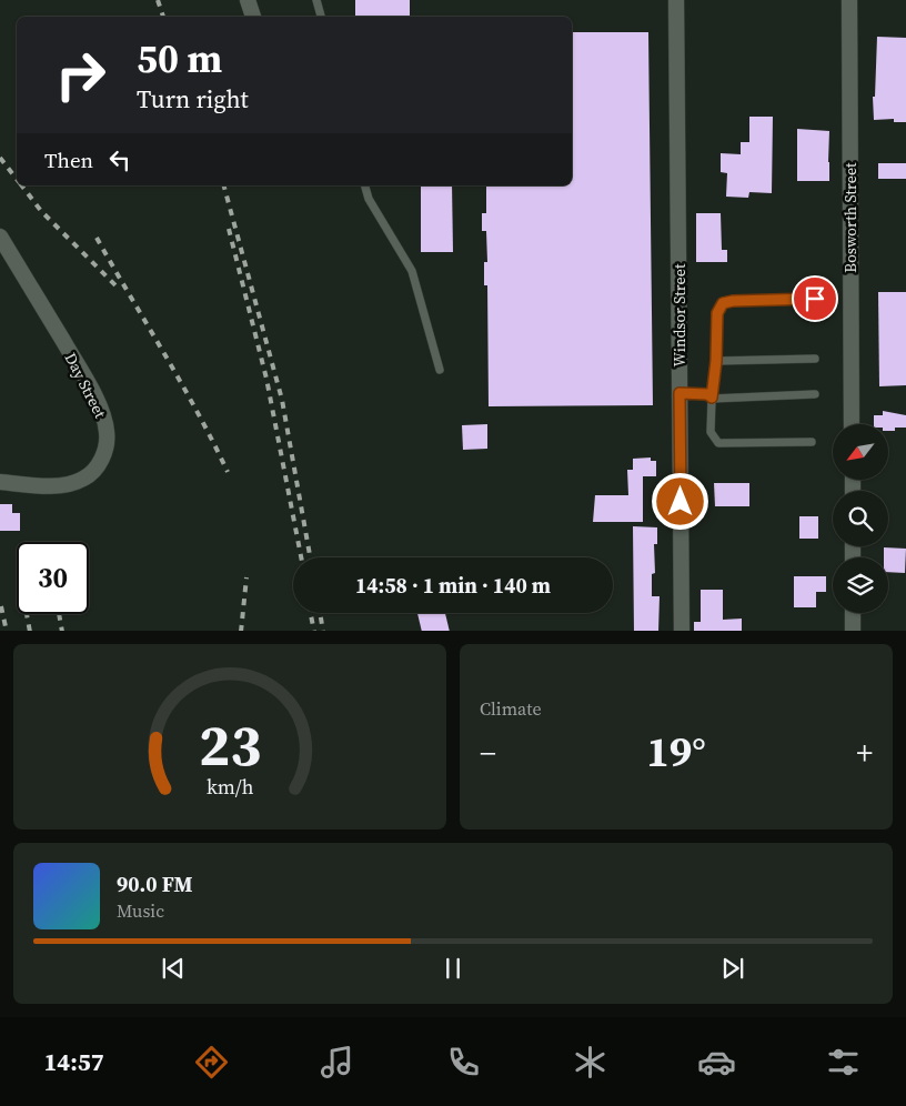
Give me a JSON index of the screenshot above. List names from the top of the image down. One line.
{"streets":{"street":["Bosworth Street","Windsor Street","Day Street"]},"north":"bottom left","page":{"turn":["50 m","Turn right"],"then":"Then","limit":"30","trip":"14:58 · 1 min · 140 m","tile":"Climate","heat":["−","19°","+"],"song":["90.0 FM","Music"],"tabs":"14:57","gauge":["23","km/h"]}}
